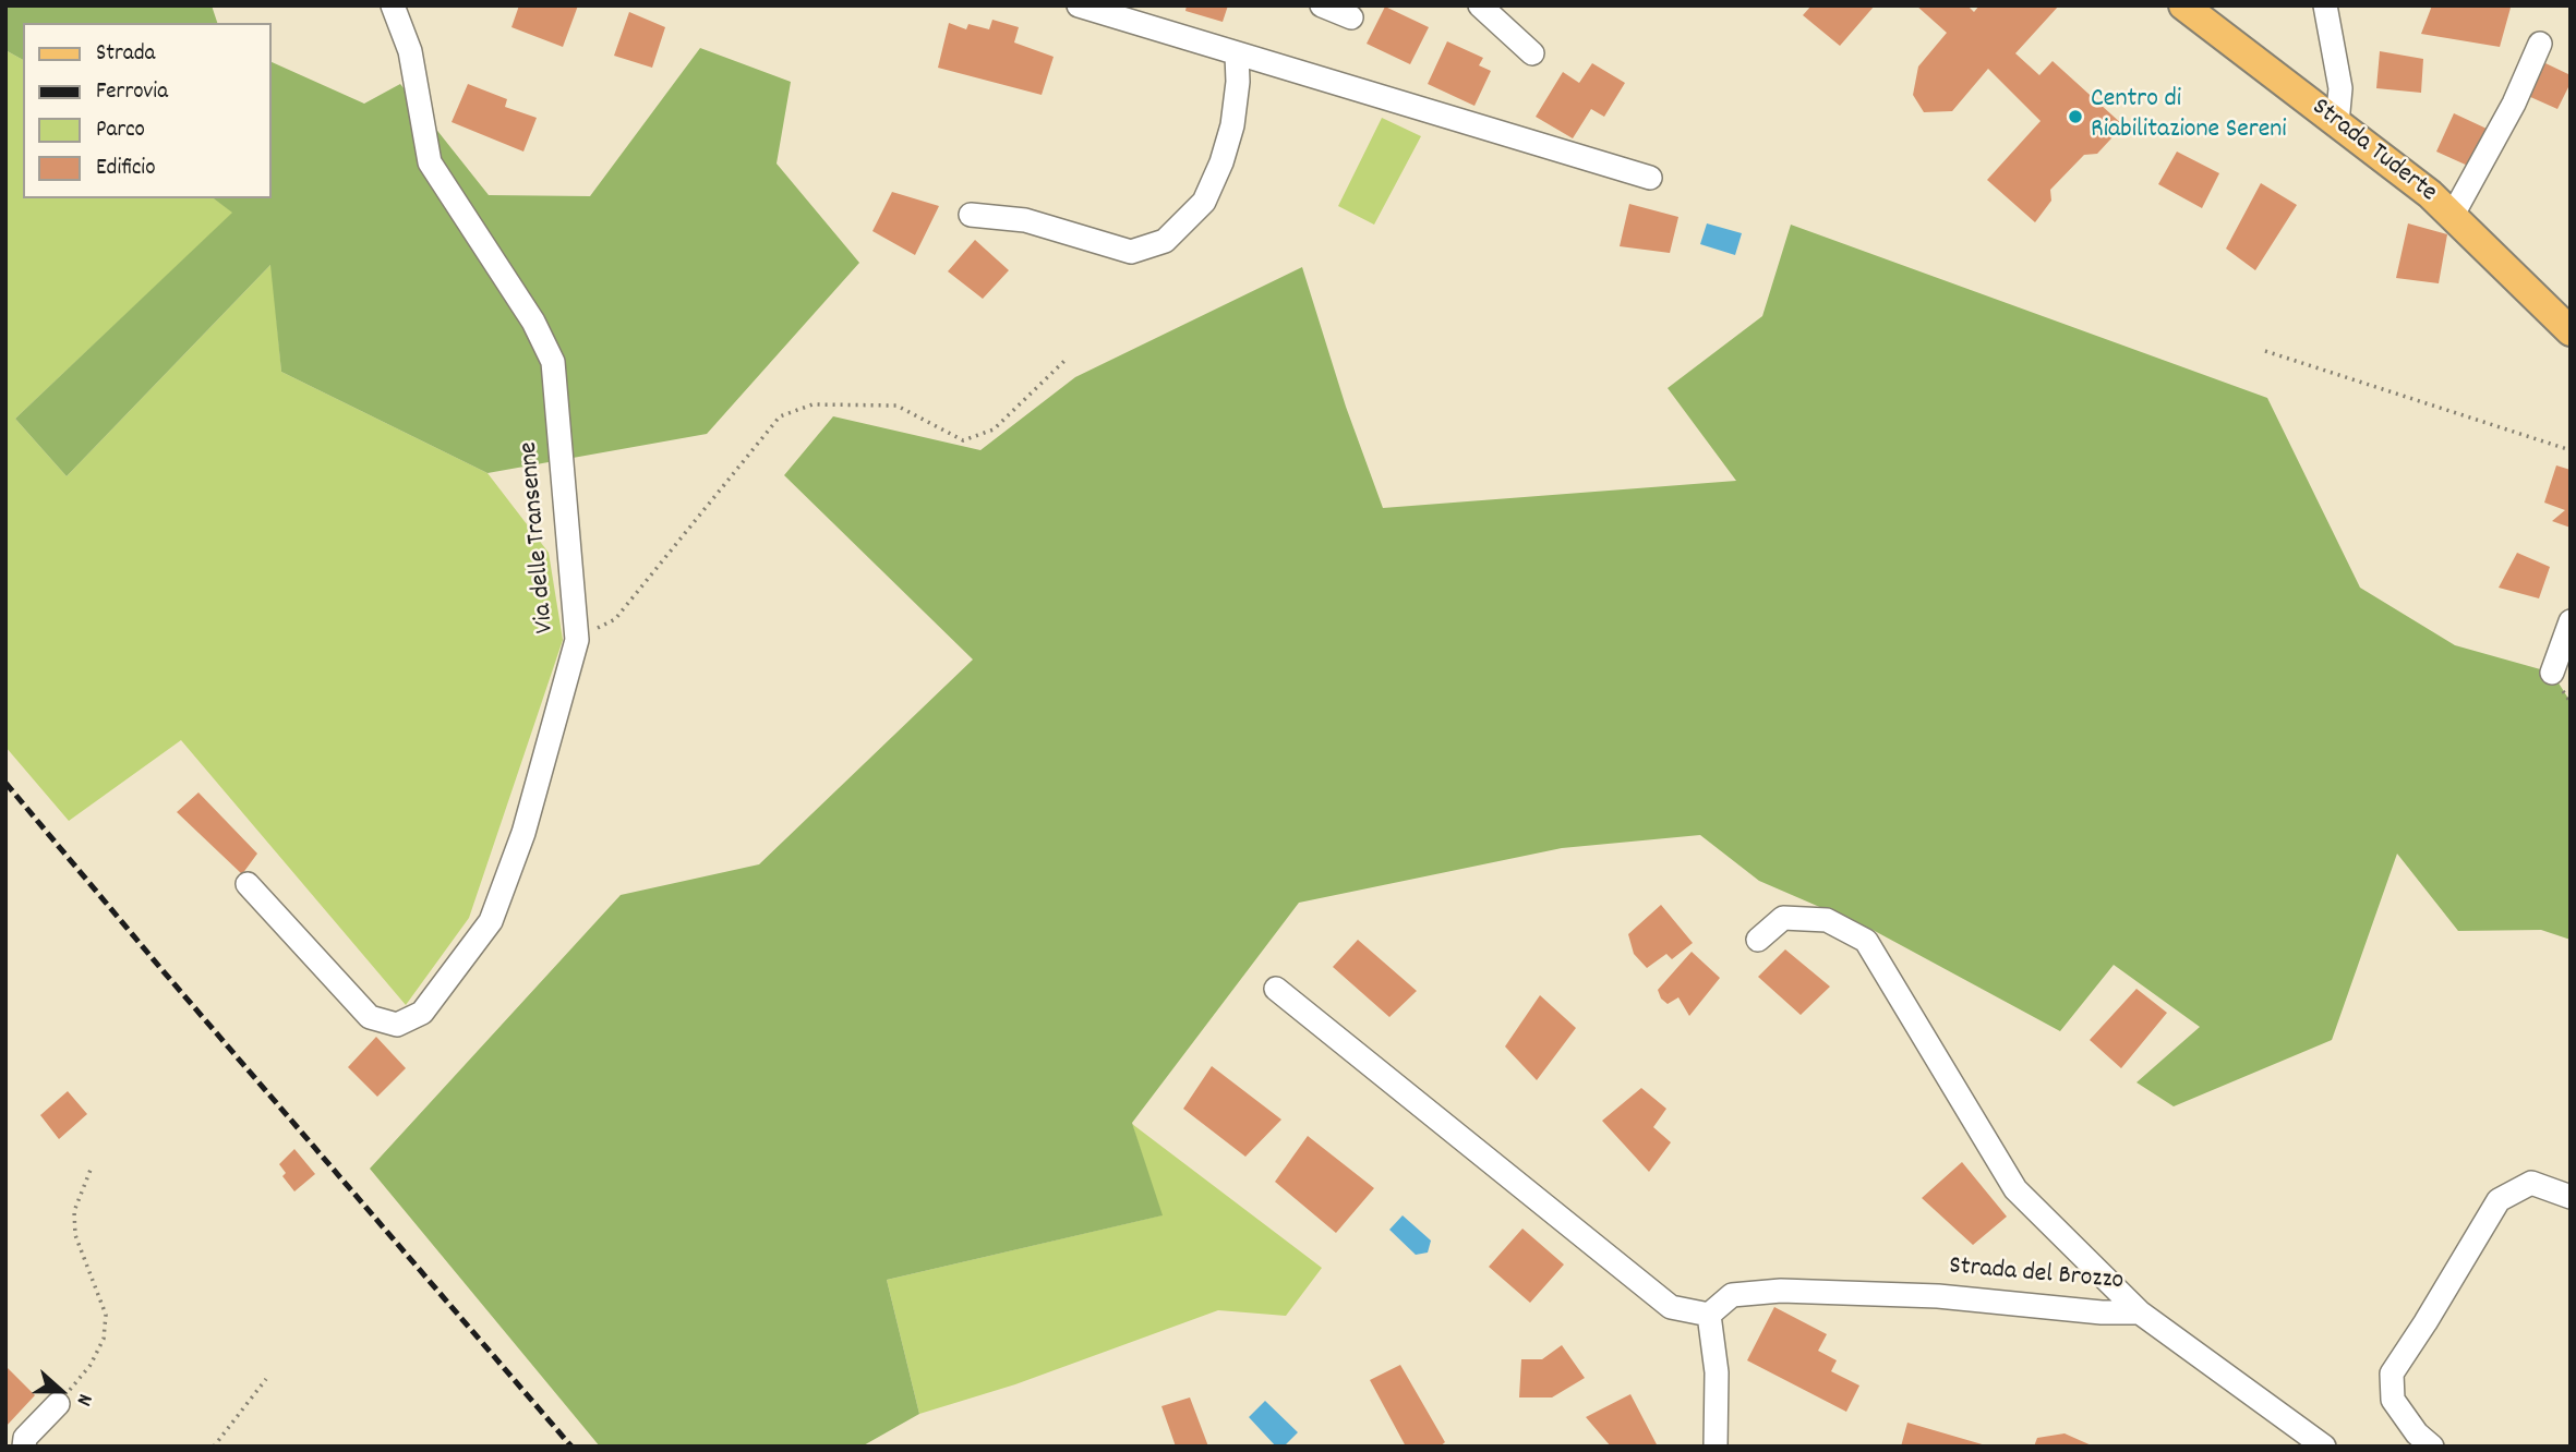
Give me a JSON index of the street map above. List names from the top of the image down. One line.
{"streets":{"main road":["Strada Tuderte"],"street":["Via delle Transenne","Strada del Brozzo"]},"places":["Centro di Riabilitazione Sereni"],"legend":["Strada","Ferrovia","Parco","Edificio"],"north":"right"}
